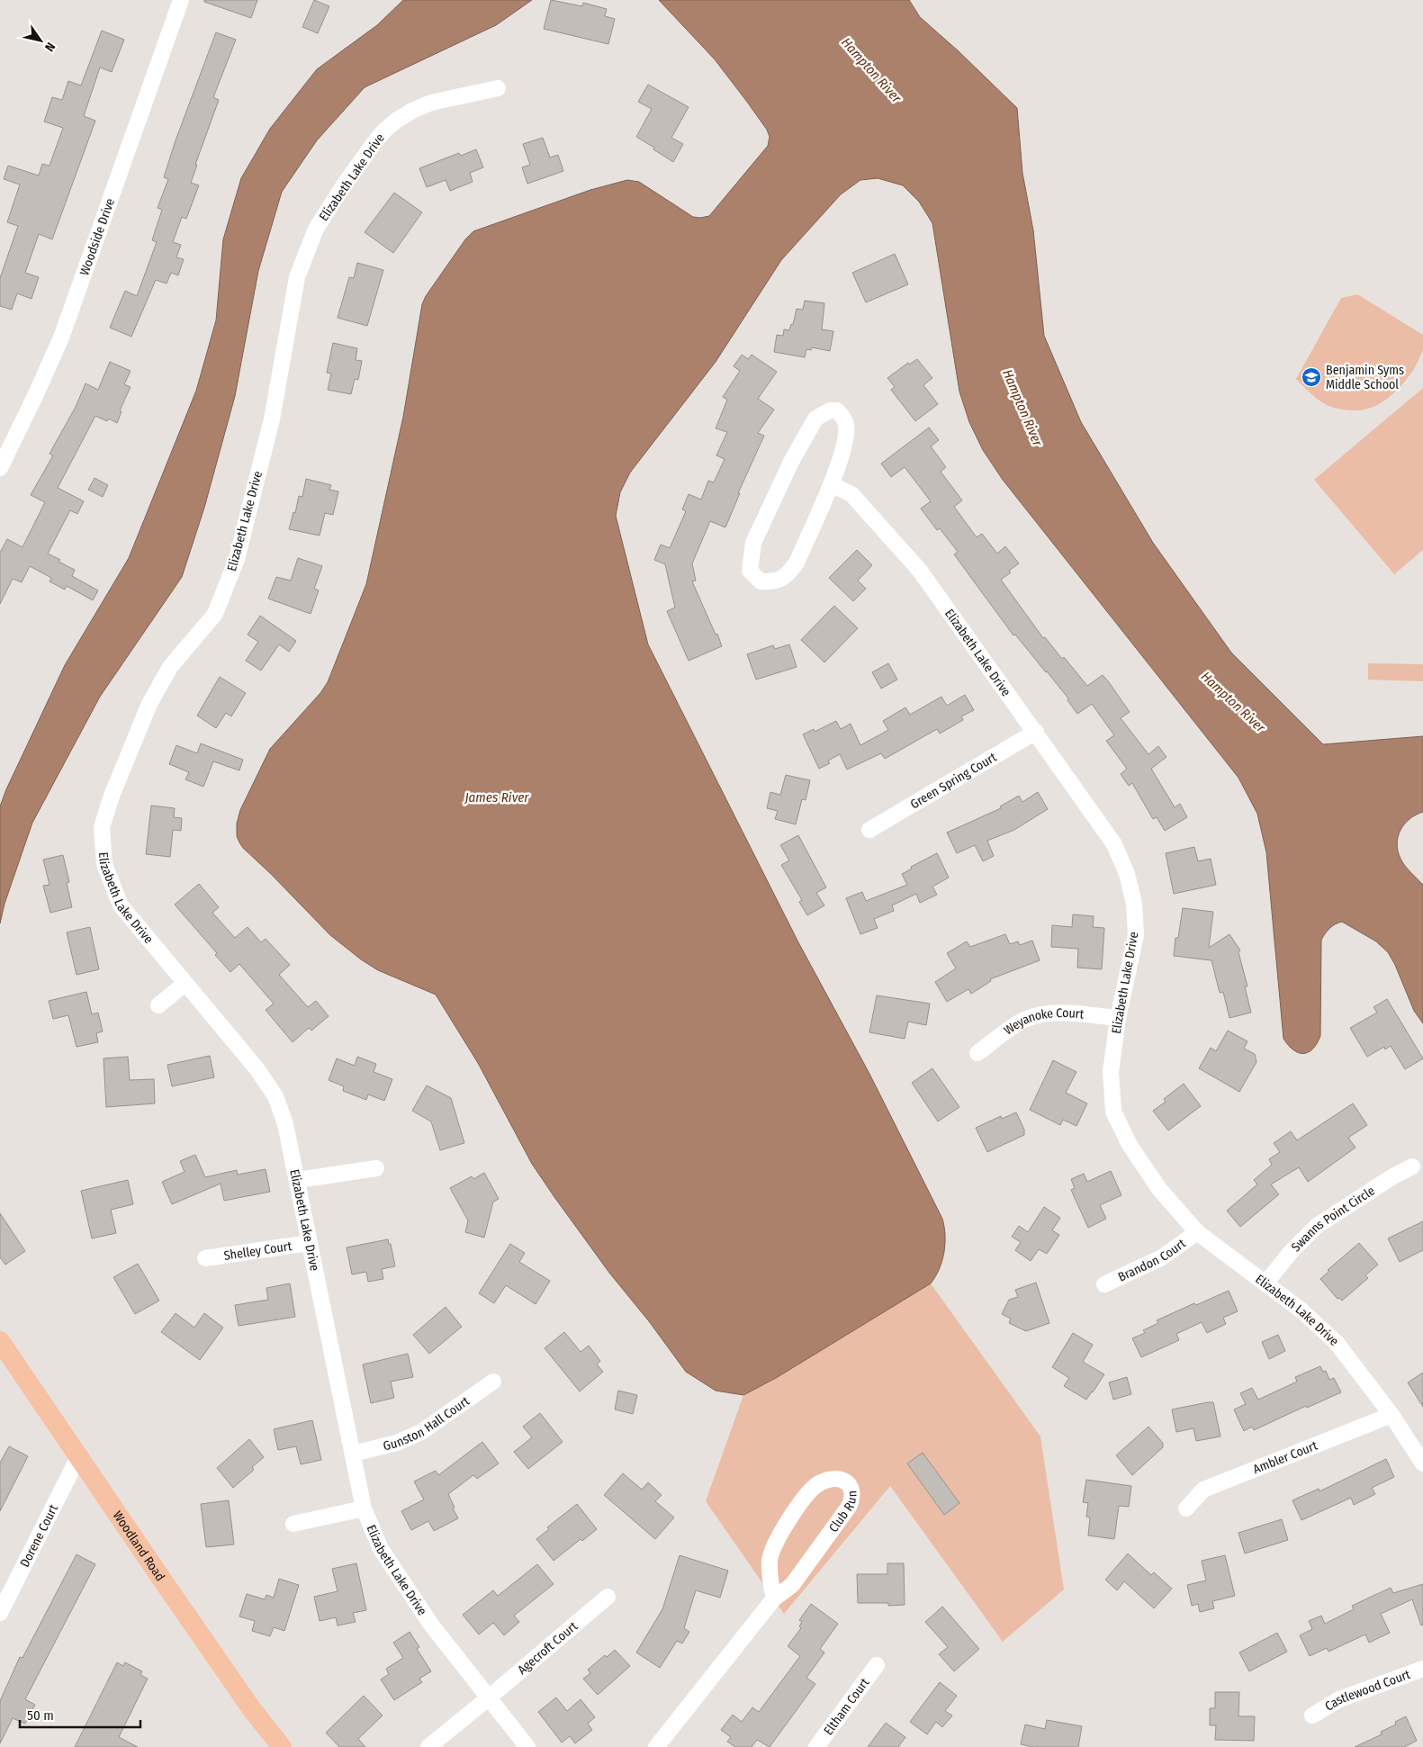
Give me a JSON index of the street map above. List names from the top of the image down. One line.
{"streets":{"main road":["Woodland Road"],"street":["Elizabeth Lake Drive","Woodside Drive","Green Spring Court","Weyanoke Court","Swanns Point Circle","Shelley Court","Brandon Court","Gunston Hall Court","Ambler Court","Club Run","Dorene Court","Agecroft Court","Castlewood Court","Eltham Court"]},"crossings":[["Elizabeth Lake Drive","Green Spring Court"],["Elizabeth Lake Drive","Weyanoke Court"],["Elizabeth Lake Drive","Swanns Point Circle"],["Elizabeth Lake Drive","Shelley Court"],["Elizabeth Lake Drive","Brandon Court"],["Elizabeth Lake Drive","Gunston Hall Court"],["Elizabeth Lake Drive","Ambler Court"],["Elizabeth Lake Drive","Agecroft Court"],["Dorene Court","Woodland Road"]],"water":["Hampton River","James River"],"places":{"school or university":["Benjamin Syms Middle School"]},"scale_bar":"50 m","north":"bottom right"}
